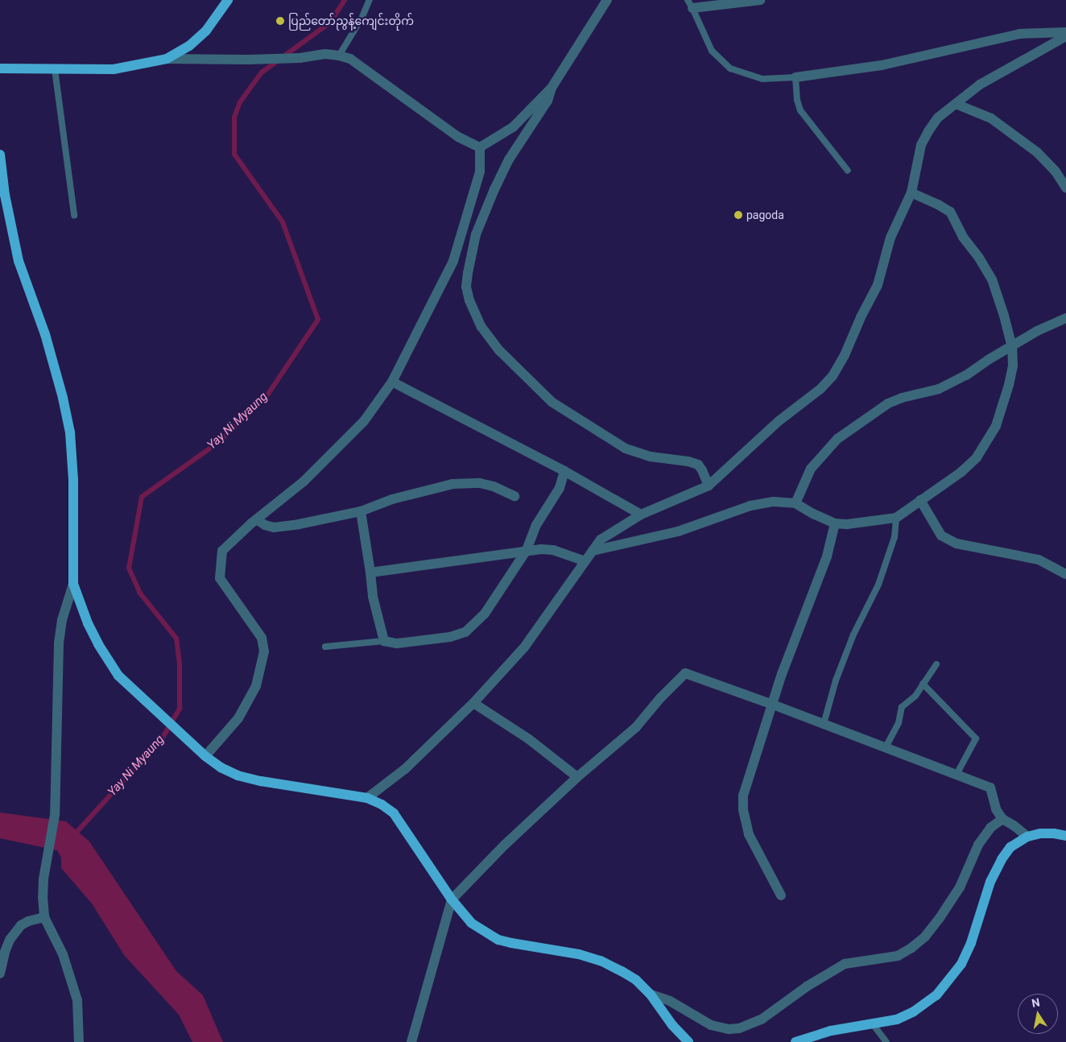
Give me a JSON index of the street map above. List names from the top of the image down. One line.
{"water":["Yay Ni Myaung"],"places":["ပြည်‌‌တော်ညွန့်ကျေင်းတိုက်","pagoda"],"north":"top"}
